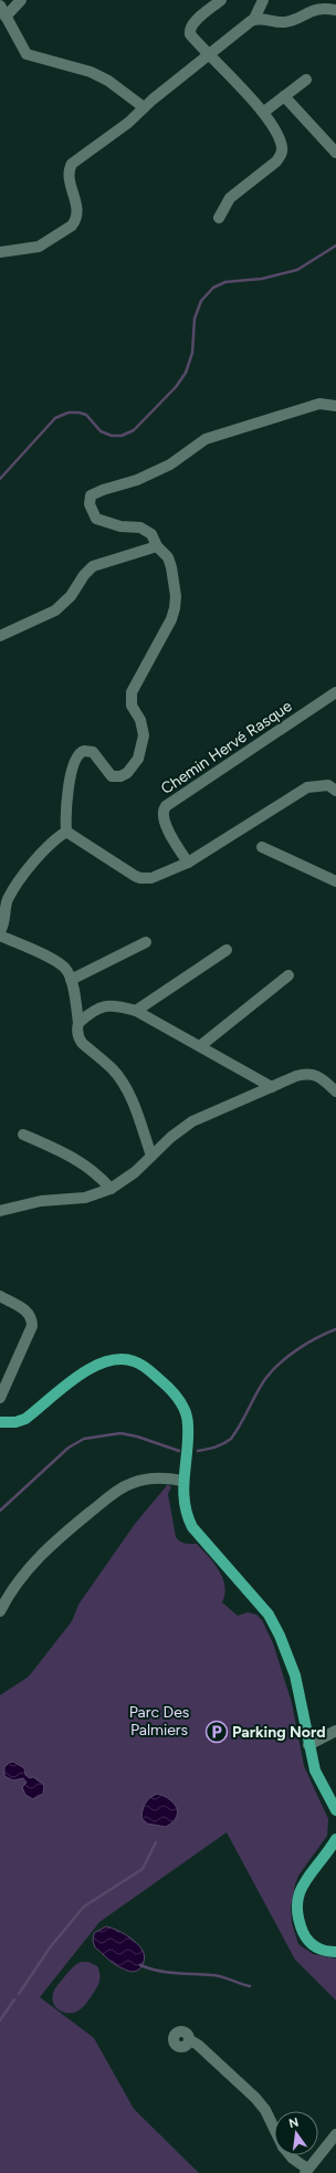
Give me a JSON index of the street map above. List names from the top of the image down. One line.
{"streets":{"street":["Chemin Hervé Rasque"]},"parks":["Parc Des Palmiers"],"places":{"parking":["Parking Nord"]},"north":"top"}
